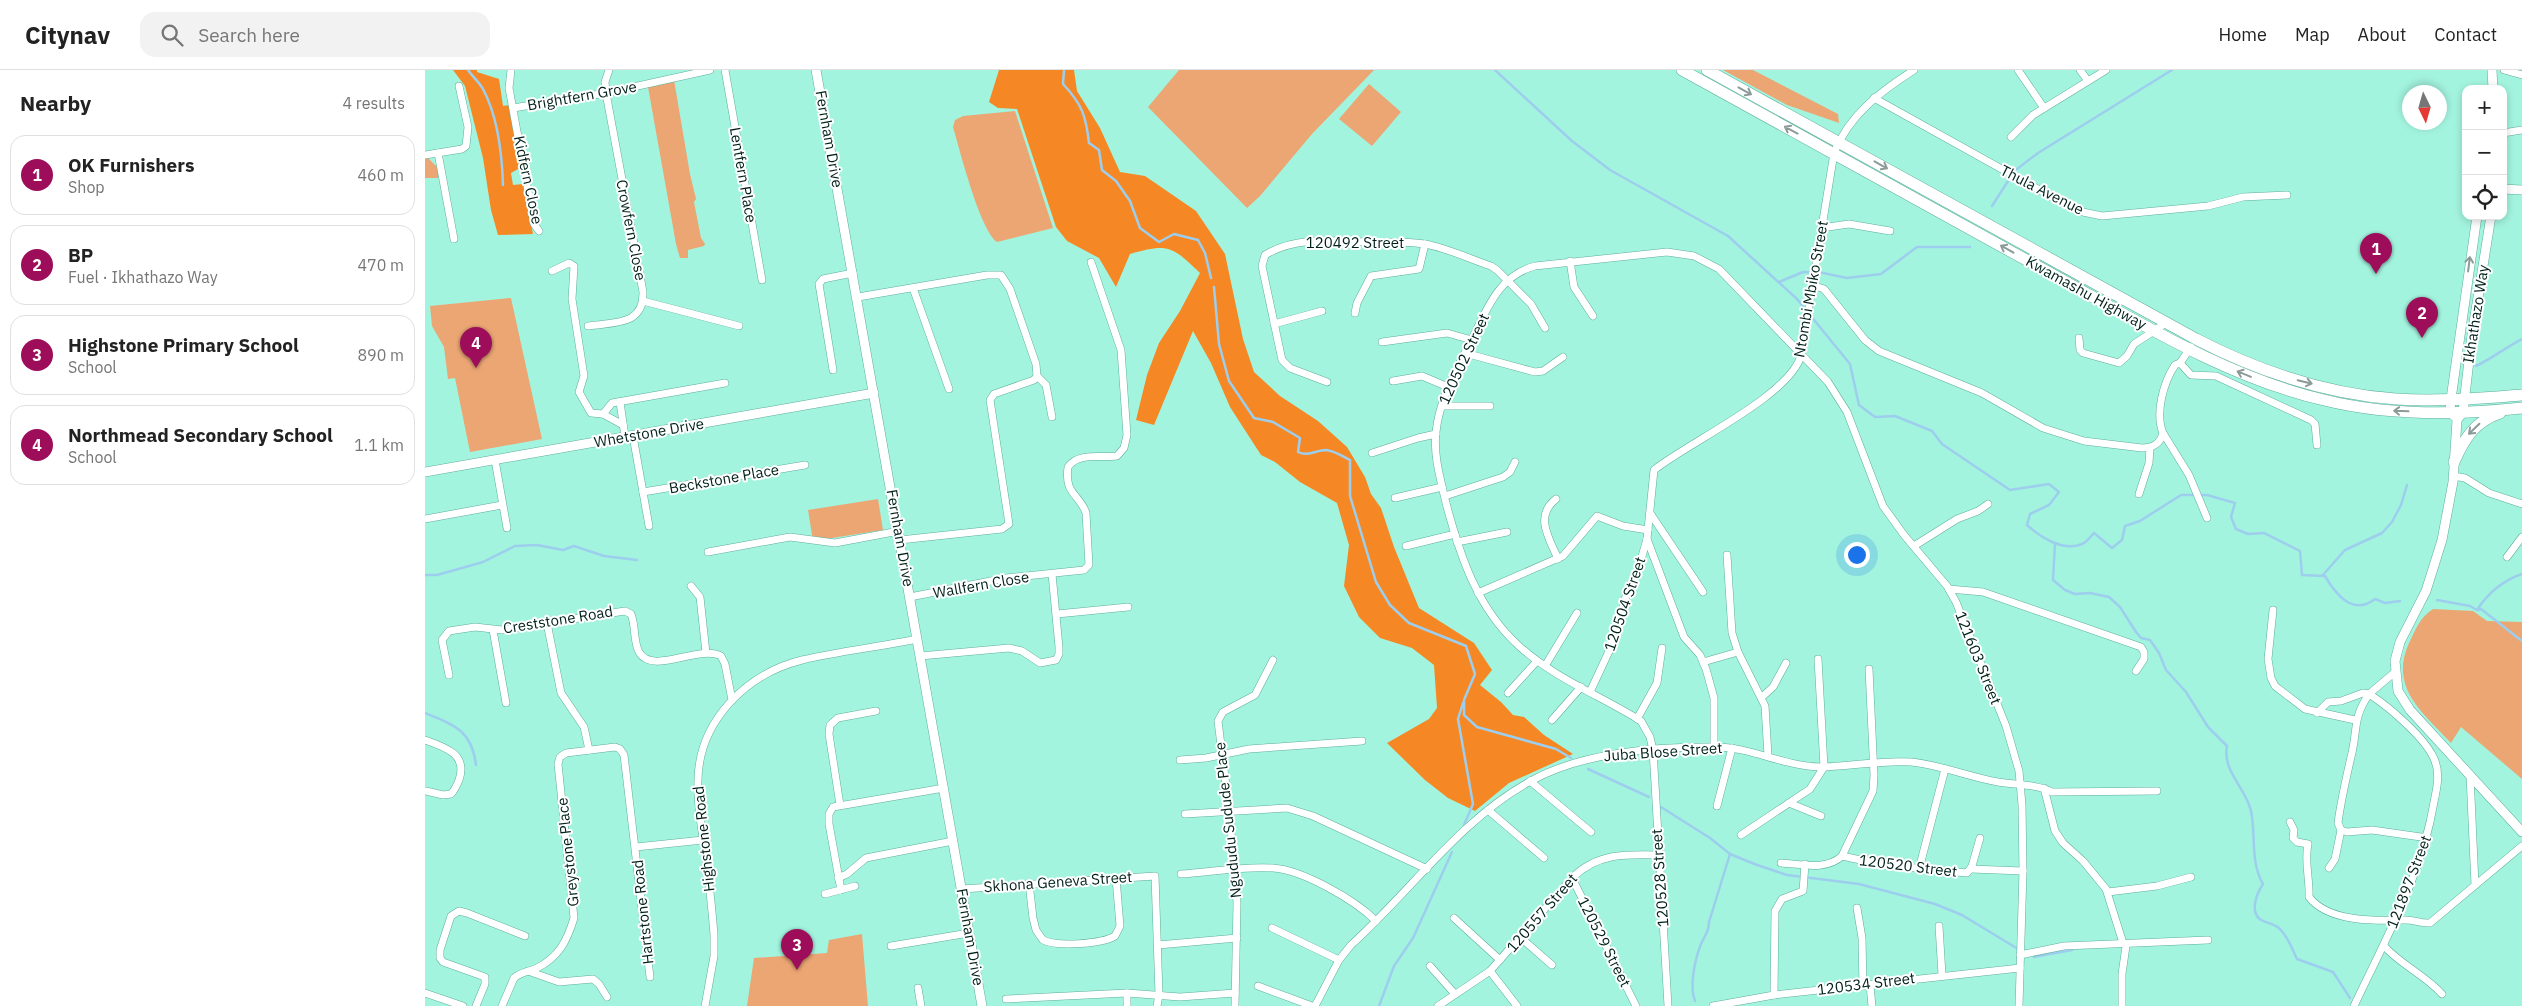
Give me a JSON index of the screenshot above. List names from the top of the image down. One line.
{"streets":{"main road":["Kwamashu Highway"],"street":["Brightfern Grove","Fernham Drive","Lentfern Place","Kidfern Close","Thula Avenue","Crowfern Close","120492 Street","Ntombi Mbiko Street","Ikhathazo Way","120502 Street","Whetstone Drive","Beckstone Place","Wallfern Close","120504 Street","Creststone Road","121603 Street","Juba Blose Street","Ngududu Sudude Place","Highstone Road","Greystone Place","120520 Street","120528 Street","Skhona Geneva Street","121897 Street","Hartstone Road","120557 Street","120529 Street","120534 Street"]},"crossings":[["Brightfern Grove","Kidfern Close"],["Brightfern Grove","Crowfern Close"],["Fernham Drive","Whetstone Drive"],["Fernham Drive","Wallfern Close"],["Fernham Drive","Highstone Road"],["Fernham Drive","Skhona Geneva Street"],["120492 Street","120502 Street"],["Ntombi Mbiko Street","Kwamashu Highway"],["Ntombi Mbiko Street","120502 Street"],["Ntombi Mbiko Street","120504 Street"],["Ntombi Mbiko Street","121603 Street"],["Kwamashu Highway","Ikhathazo Way"],["120502 Street","120504 Street"],["120502 Street","121603 Street"],["120502 Street","Juba Blose Street"],["120502 Street","120528 Street"],["121603 Street","Juba Blose Street"],["121603 Street","120534 Street"],["Juba Blose Street","120528 Street"],["Highstone Road","Hartstone Road"],["Greystone Place","Hartstone Road"],["120528 Street","120557 Street"],["120557 Street","120529 Street"]],"north":"bottom","page":{"header":"Citynav","search":"Search here","nav":["Home","Map","About","Contact"],"heading":["Nearby","4 results"],"map_buttons":["+","−"],"list":[{"mark":"1","name":"OK Furnishers","note":"Shop","value":"460 m"},{"mark":"2","name":"BP","note":"Fuel · Ikhathazo Way","value":"470 m"},{"mark":"3","name":"Highstone Primary School","note":"School","value":"890 m"},{"mark":"4","name":"Northmead Secondary School","note":"School","value":"1.1 km"}],"pins":["1","2","4","3"]}}
